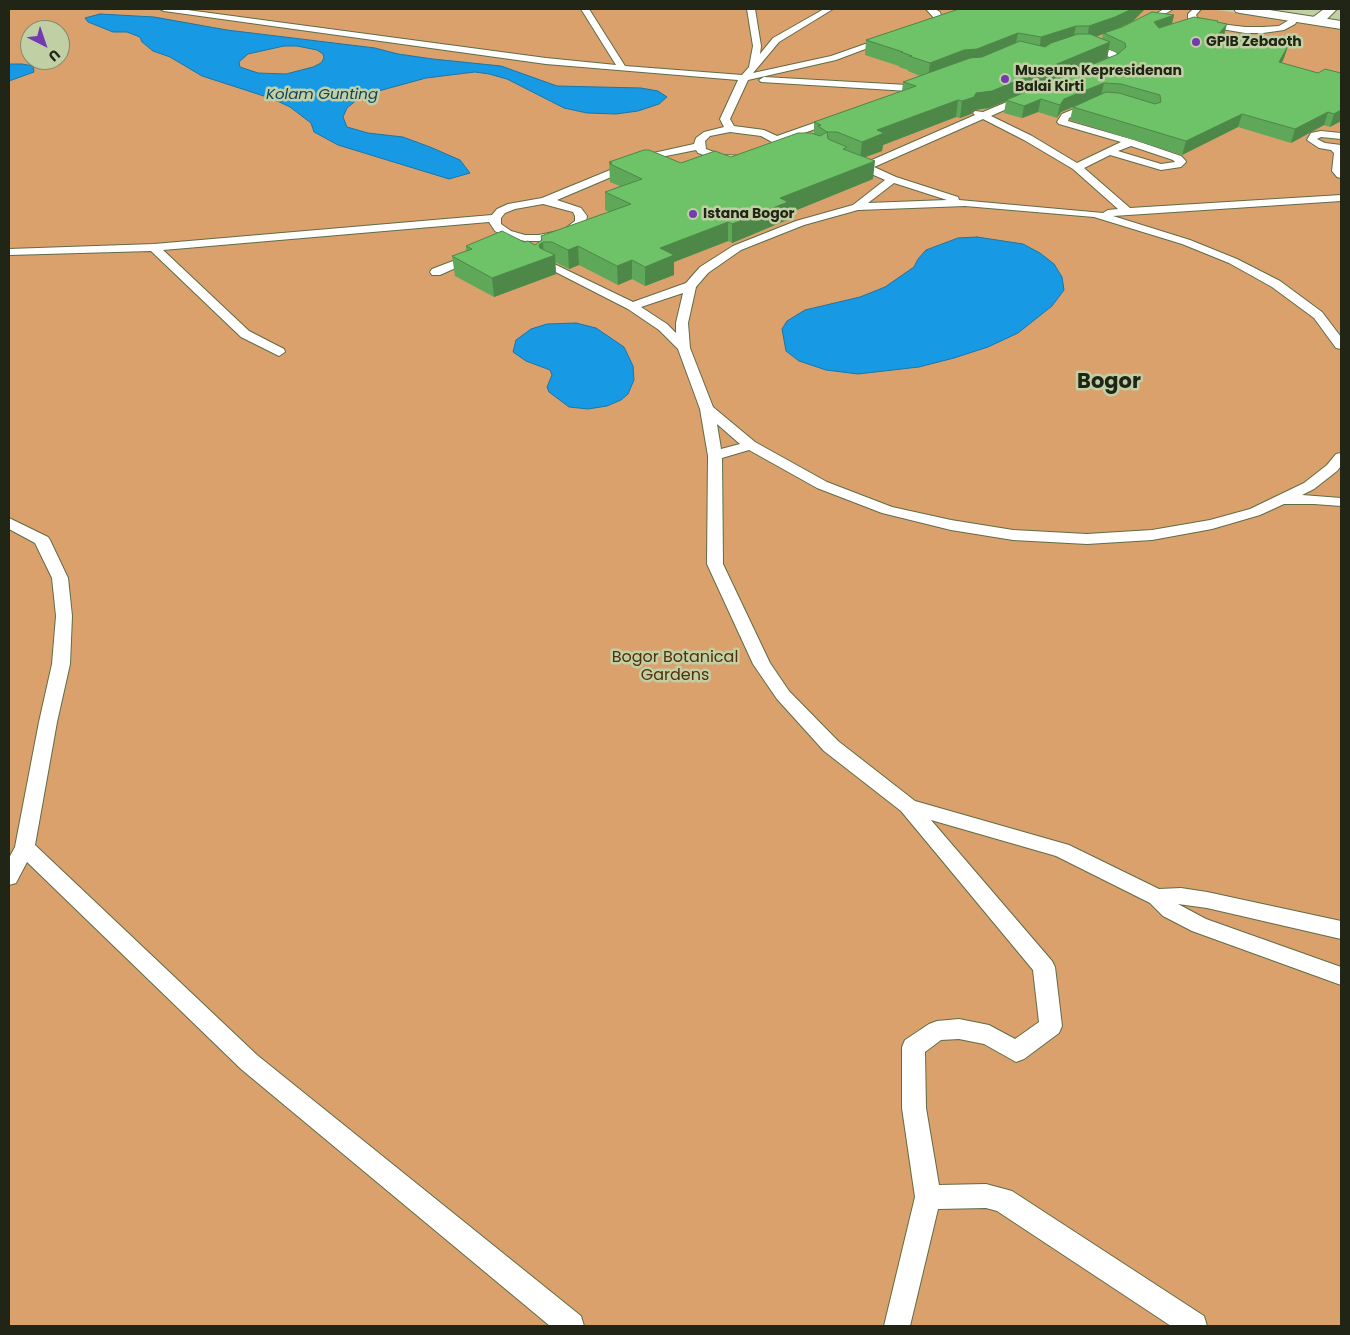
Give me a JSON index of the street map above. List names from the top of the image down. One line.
{"districts":["Bogor"],"water":["Kolam Gunting"],"parks":["Bogor Botanical Gardens"],"places":["GPIB Zebaoth","Museum Kepresidenan Balai Kirti","Istana Bogor"],"north":"bottom right"}
